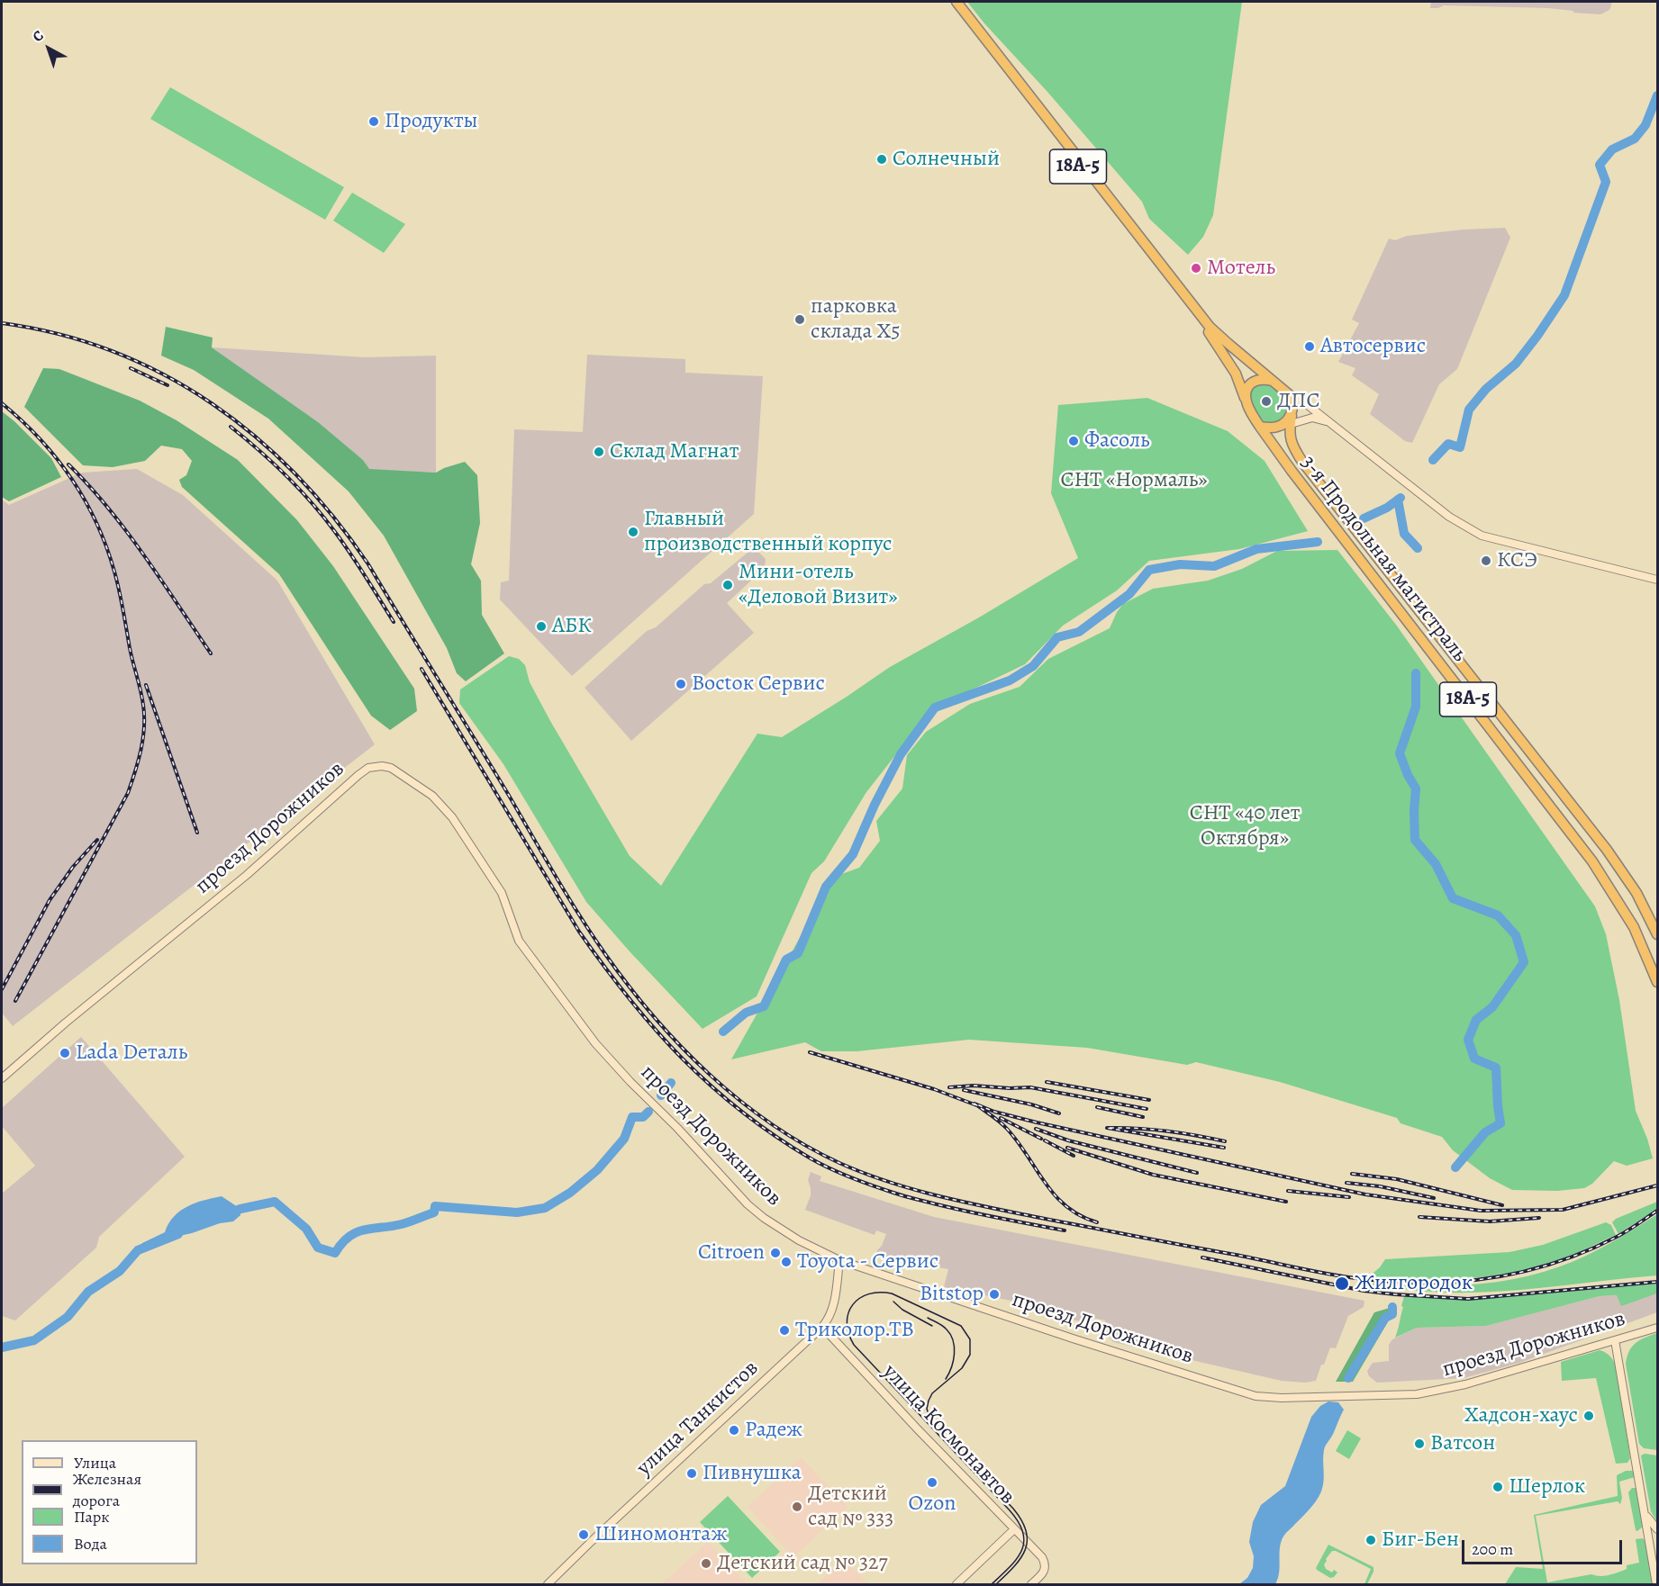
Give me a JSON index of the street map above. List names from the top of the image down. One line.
{"streets":{"highway":["18А-5","3-я Продольная магистраль"],"main road":["проезд Дорожников","улица Танкистов","улица Космонавтов"]},"crossings":[["18А-5","3-я Продольная магистраль"],["проезд Дорожников","улица Танкистов"],["улица Танкистов","улица Космонавтов"]],"parks":["СНТ «Нормаль»","СНТ «40 лет Октября»"],"places":["Продукты","Солнечный","Мотель","парковка склада X5","Автосервис","ДПС","Фасоль","Склад Магнат","Главный производственный корпус","КСЭ","Мини-отель «Деловой Визит»","АБК","Восtок Сервис","Lada Dеталь","Citroen","Toyota - Сервис","Жилгородок","Bitstop","Триколор.ТВ","Хадсон-хаус","Радеж","Ватсон","Пивнушка","Ozon","Шерлок","Детский сад № 333","Шиномонтаж","Биг-Бен","Детский сад № 327"],"legend":["Улица","Железная дорога","Парк","Вода"],"scale_bar":"200 m","north":"top left"}
